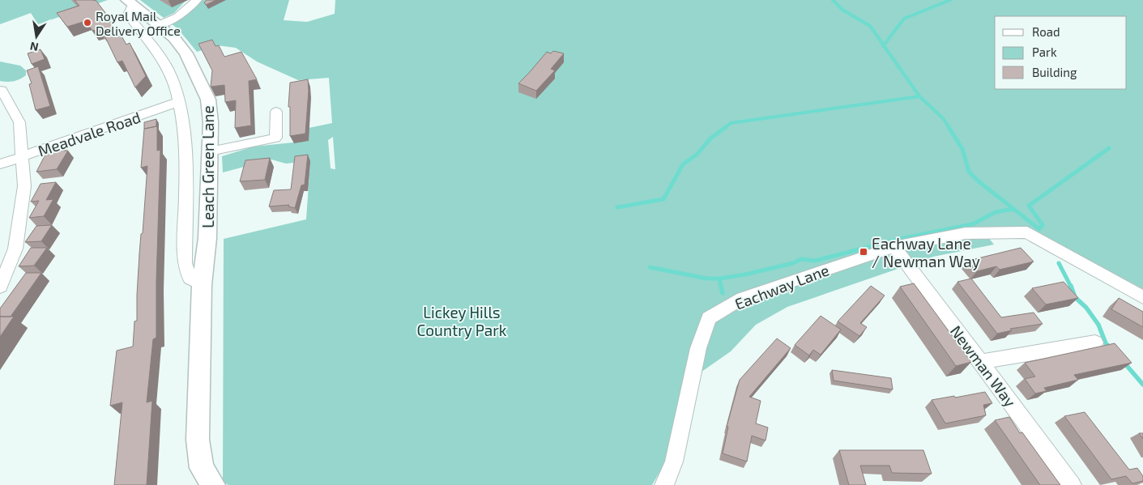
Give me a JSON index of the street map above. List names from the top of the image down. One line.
{"streets":{"street":["Meadvale Road","Leach Green Lane","Eachway Lane","Newman Way"]},"crossings":[["Meadvale Road","Leach Green Lane"],["Eachway Lane","Newman Way"]],"parks":["Lickey Hills Country Park"],"places":{"other":["Royal Mail Delivery Office"],"transit":["Eachway Lane / Newman Way"]},"legend":["Road","Park","Building"],"north":"bottom"}
